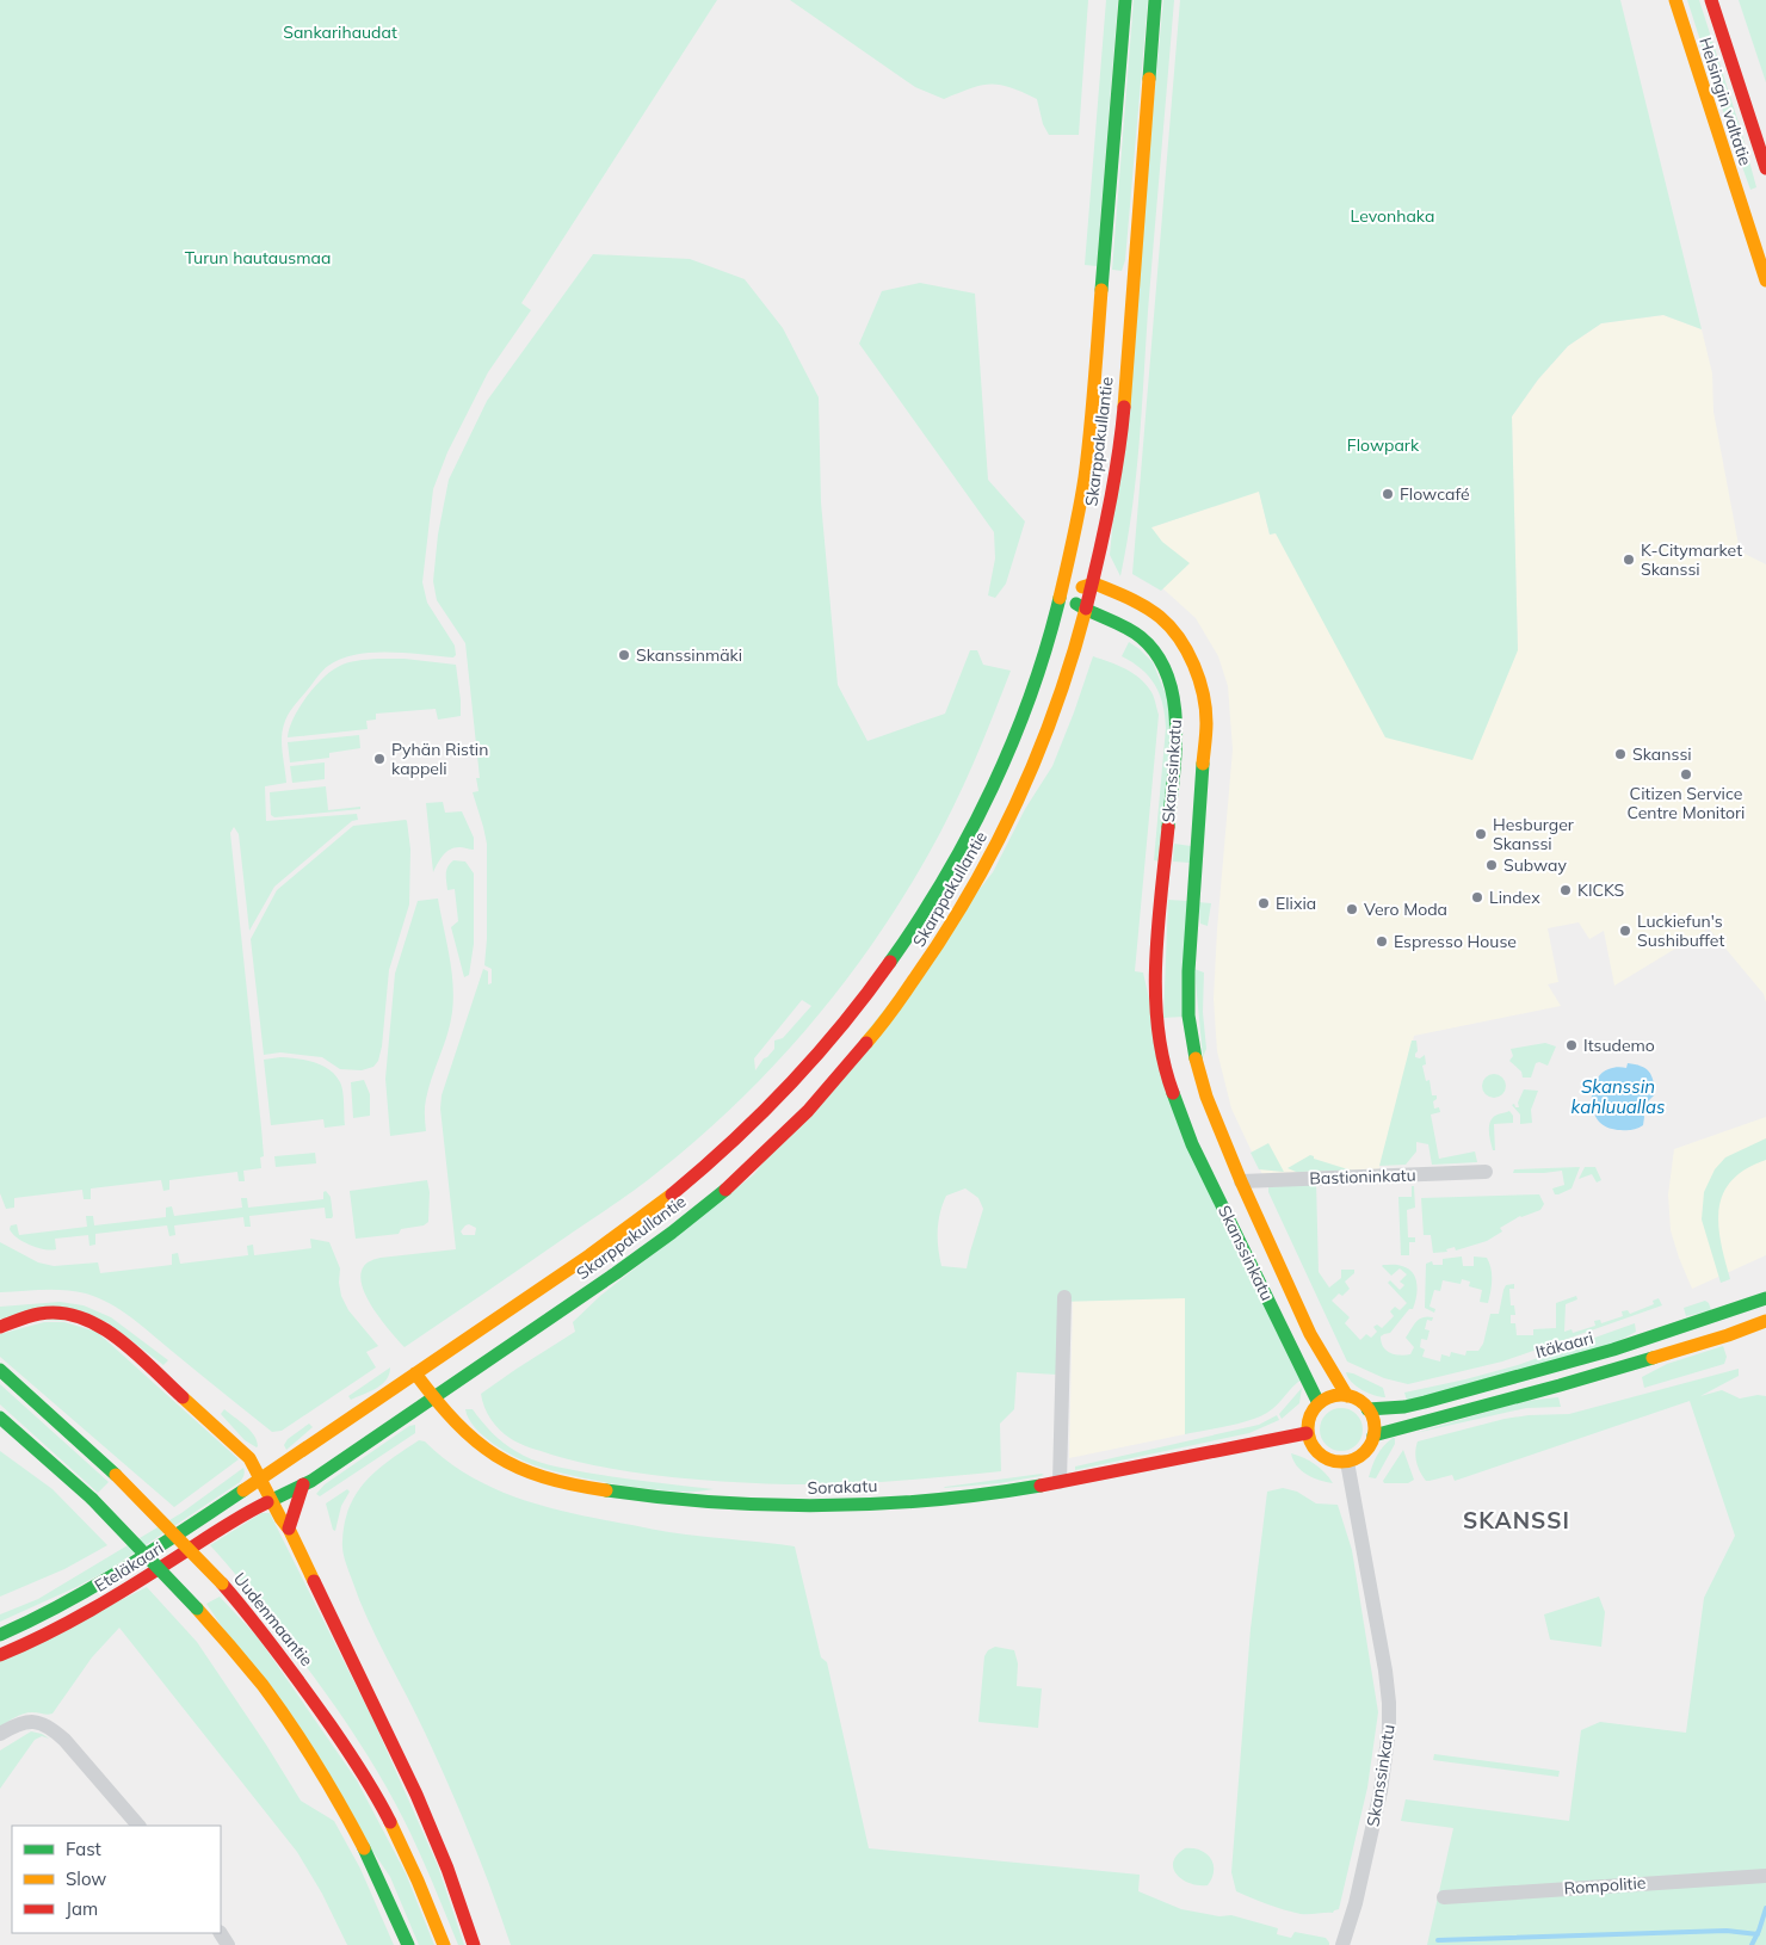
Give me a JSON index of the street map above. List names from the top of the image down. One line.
{"streets":{"main road":["Helsingin valtatie","Skarppakullantie","Skanssinkatu","Itäkaari","Sorakatu","Eteläkaari","Uudenmaantie"],"street":["Bastioninkatu","Rompolitie"]},"crossings":[["Skarppakullantie","Skanssinkatu"],["Skarppakullantie","Sorakatu"],["Skarppakullantie","Eteläkaari"],["Skanssinkatu","Bastioninkatu"],["Skanssinkatu","Itäkaari"],["Skanssinkatu","Sorakatu"],["Itäkaari","Sorakatu"]],"districts":["SKANSSI"],"water":["Skanssin kahluuallas"],"parks":["Sankarihaudat","Levonhaka","Turun hautausmaa","Flowpark"],"places":["Flowcafé","K-Citymarket Skanssi","Skanssinmäki","Skanssi","Pyhän Ristin kappeli","Citizen Service Centre Monitori","Hesburger Skanssi","Subway","KICKS","Lindex","Elixia","Vero Moda","Luckiefun's Sushibuffet","Espresso House","Itsudemo"],"legend":["Fast","Slow","Jam"]}
